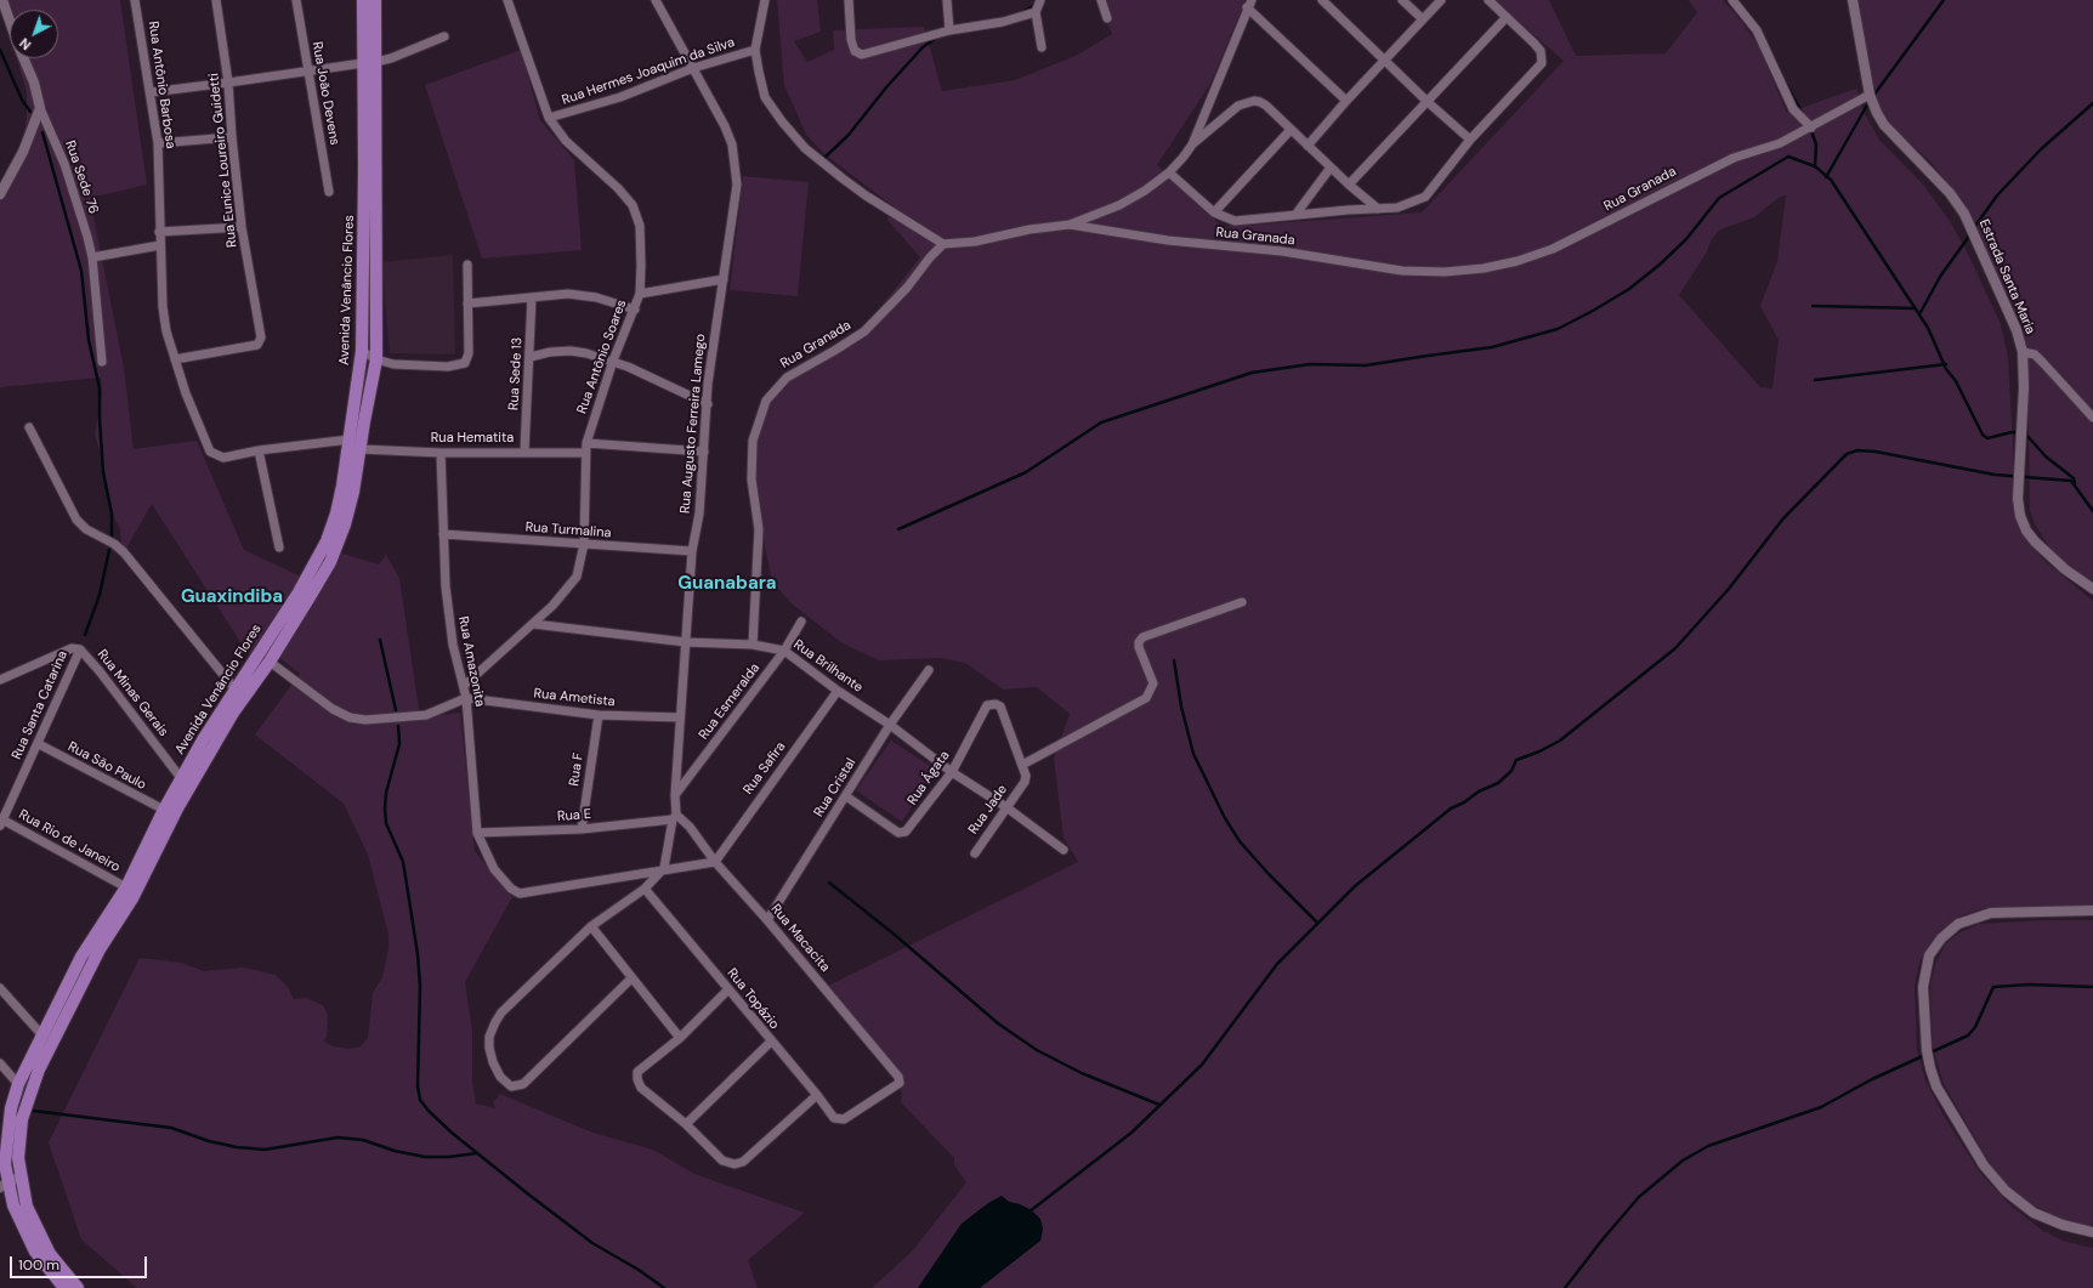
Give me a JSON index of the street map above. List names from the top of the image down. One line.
{"streets":{"main road":["Avenida Venâncio Flores"],"street":["Rua Hermes Joaquim da Silva","Rua Antônio Barbosa","Rua João Devens","Rua Eunice Loureiro Guidetti","Rua Sede 76","Rua Granada","Estrada Santa Maria","Rua Antônio Soares","Rua Sede 13","Rua Augusto Ferreira Lamego","Rua Hematita","Rua Turmalina","Rua Amazonita","Rua Brilhante","Rua Minas Gerais","Rua Ametista","Rua Esmeralda","Rua Santa Catarina","Rua São Paulo","Rua Safira","Rua F","Rua Ágata","Rua Cristal","Rua Jade","Rua E","Rua Rio de Janeiro","Rua Macacita","Rua Topázio"]},"crossings":[["Rua Hermes Joaquim da Silva","Rua Antônio Soares"],["Rua Hermes Joaquim da Silva","Rua Augusto Ferreira Lamego"],["Rua Antônio Barbosa","Rua Eunice Loureiro Guidetti"],["Rua Granada","Estrada Santa Maria"],["Rua Granada","Rua Brilhante"],["Avenida Venâncio Flores","Rua Hematita"],["Avenida Venâncio Flores","Rua Minas Gerais"],["Avenida Venâncio Flores","Rua São Paulo"],["Avenida Venâncio Flores","Rua Rio de Janeiro"],["Rua Antônio Soares","Rua Hematita"],["Rua Antônio Soares","Rua Turmalina"],["Rua Antônio Soares","Rua Amazonita"],["Rua Antônio Soares","Rua Brilhante"],["Rua Sede 13","Rua Hematita"],["Rua Augusto Ferreira Lamego","Rua Turmalina"],["Rua Augusto Ferreira Lamego","Rua Amazonita"],["Rua Augusto Ferreira Lamego","Rua Brilhante"],["Rua Augusto Ferreira Lamego","Rua Ametista"],["Rua Augusto Ferreira Lamego","Rua Esmeralda"],["Rua Augusto Ferreira Lamego","Rua E"],["Rua Augusto Ferreira Lamego","Rua Macacita"],["Rua Hematita","Rua Amazonita"],["Rua Turmalina","Rua Amazonita"],["Rua Amazonita","Rua Ametista"],["Rua Amazonita","Rua E"],["Rua Brilhante","Rua Esmeralda"],["Rua Brilhante","Rua Safira"],["Rua Brilhante","Rua Ágata"],["Rua Brilhante","Rua Cristal"],["Rua Brilhante","Rua Jade"],["Rua Minas Gerais","Rua Santa Catarina"],["Rua Ametista","Rua F"],["Rua Santa Catarina","Rua São Paulo"],["Rua Santa Catarina","Rua Rio de Janeiro"],["Rua Safira","Rua Macacita"],["Rua F","Rua E"],["Rua Ágata","Rua Cristal"],["Rua Ágata","Rua Jade"],["Rua Cristal","Rua Macacita"],["Rua E","Rua Macacita"],["Rua Macacita","Rua Topázio"]],"districts":["Guanabara","Guaxindiba"],"scale_bar":"100 m","north":"bottom left"}
